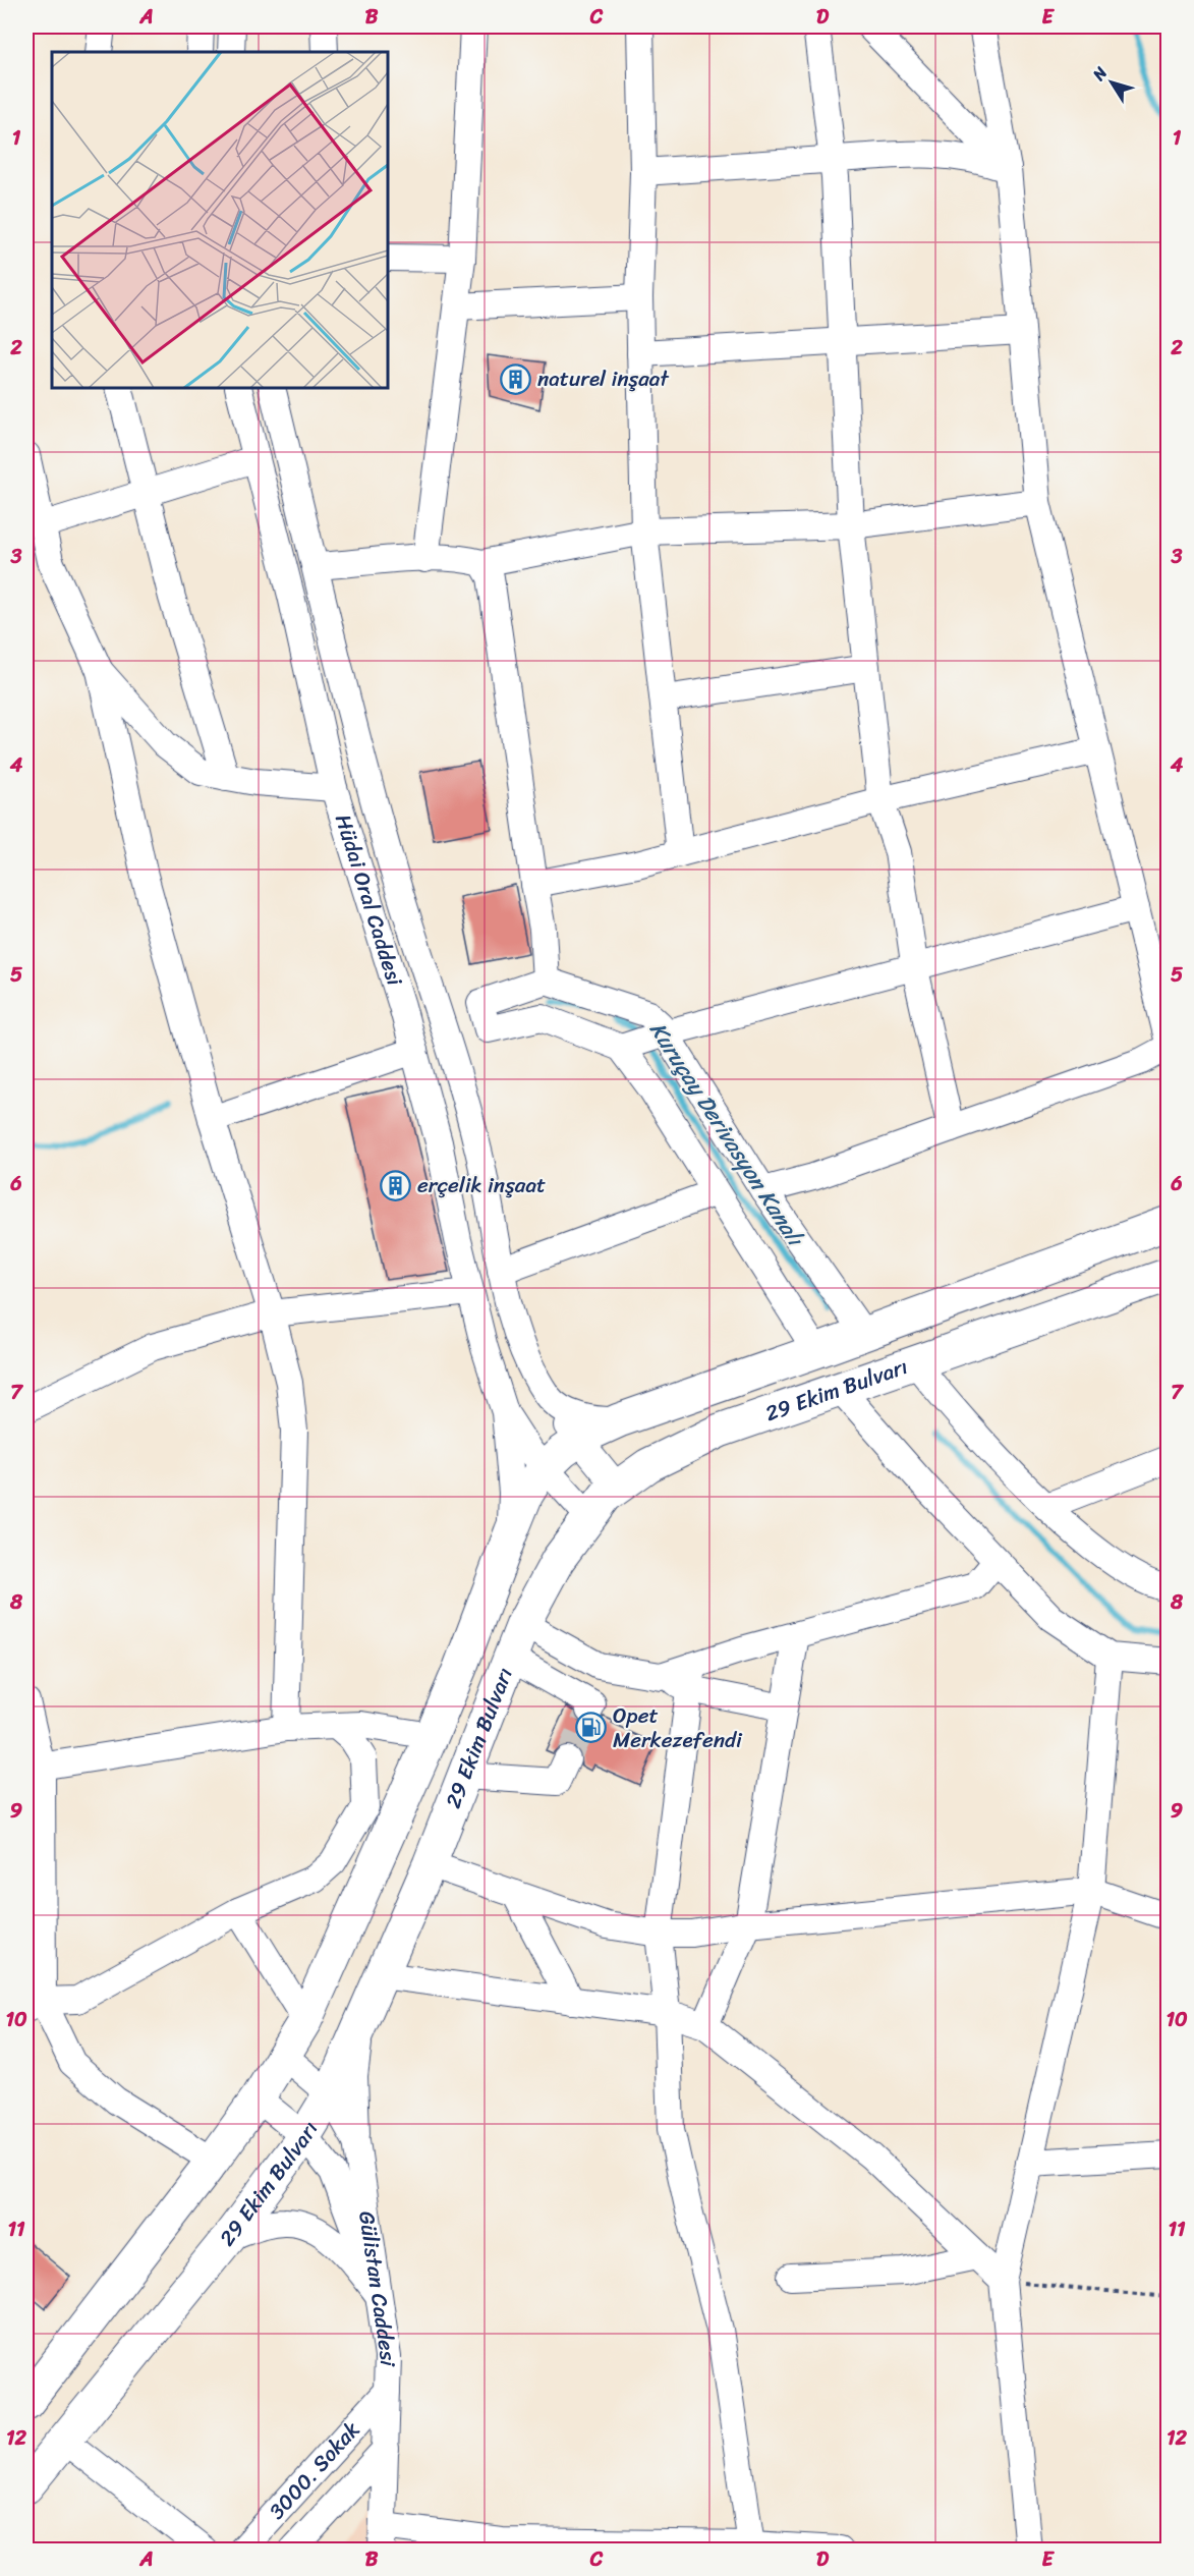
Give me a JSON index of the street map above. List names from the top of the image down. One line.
{"streets":{"main road":["29 Ekim Bulvarı"],"street":["Hüdai Oral Caddesi","Gülistan Caddesi","3000. Sokak"]},"crossings":[["Hüdai Oral Caddesi","29 Ekim Bulvarı"],["29 Ekim Bulvarı","Gülistan Caddesi"],["Gülistan Caddesi","3000. Sokak"]],"water":["Kuruçay Derivasyon Kanalı"],"places":{"building":["naturel inşaat","erçelik inşaat"],"fuel station":["Opet Merkezefendi"]},"north":"top left","grid":{"columns":["A","B","C","D","E"],"rows":["1","2","3","4","5","6","7","8","9","10","11","12"]}}
